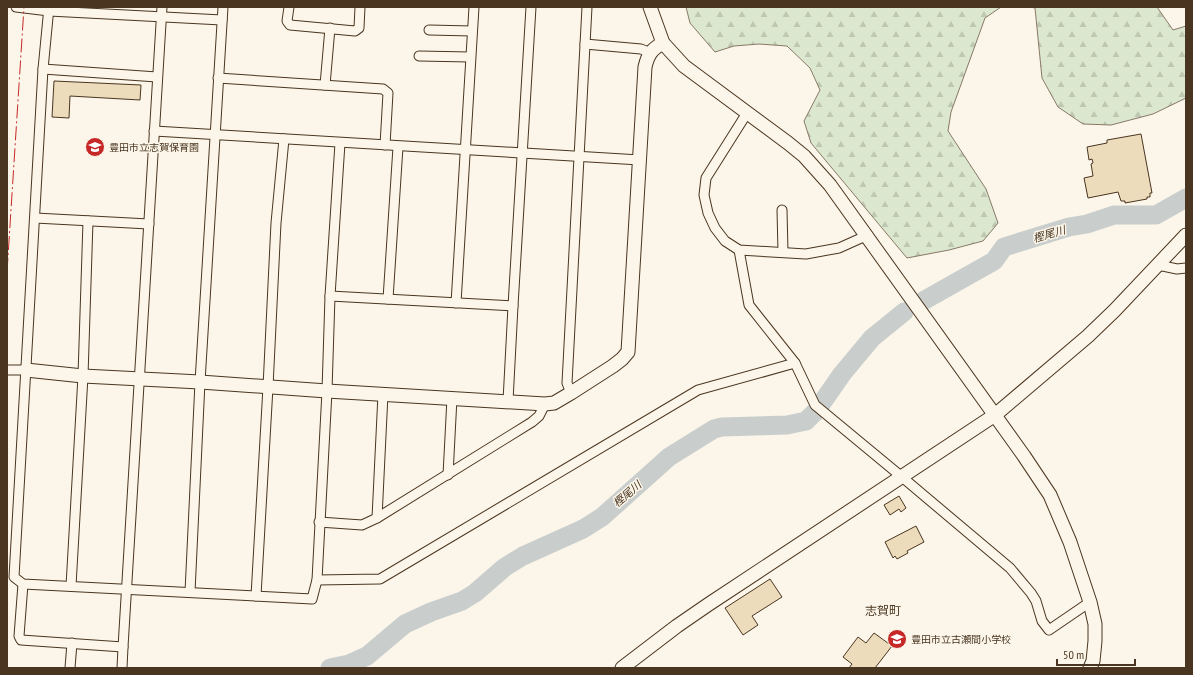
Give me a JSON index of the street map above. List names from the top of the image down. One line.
{"districts":["志賀町"],"water":["樫尾川"],"places":{"school or university":["豊田市立志賀保育園","豊田市立古瀬間小学校"]},"scale_bar":"50 m"}
